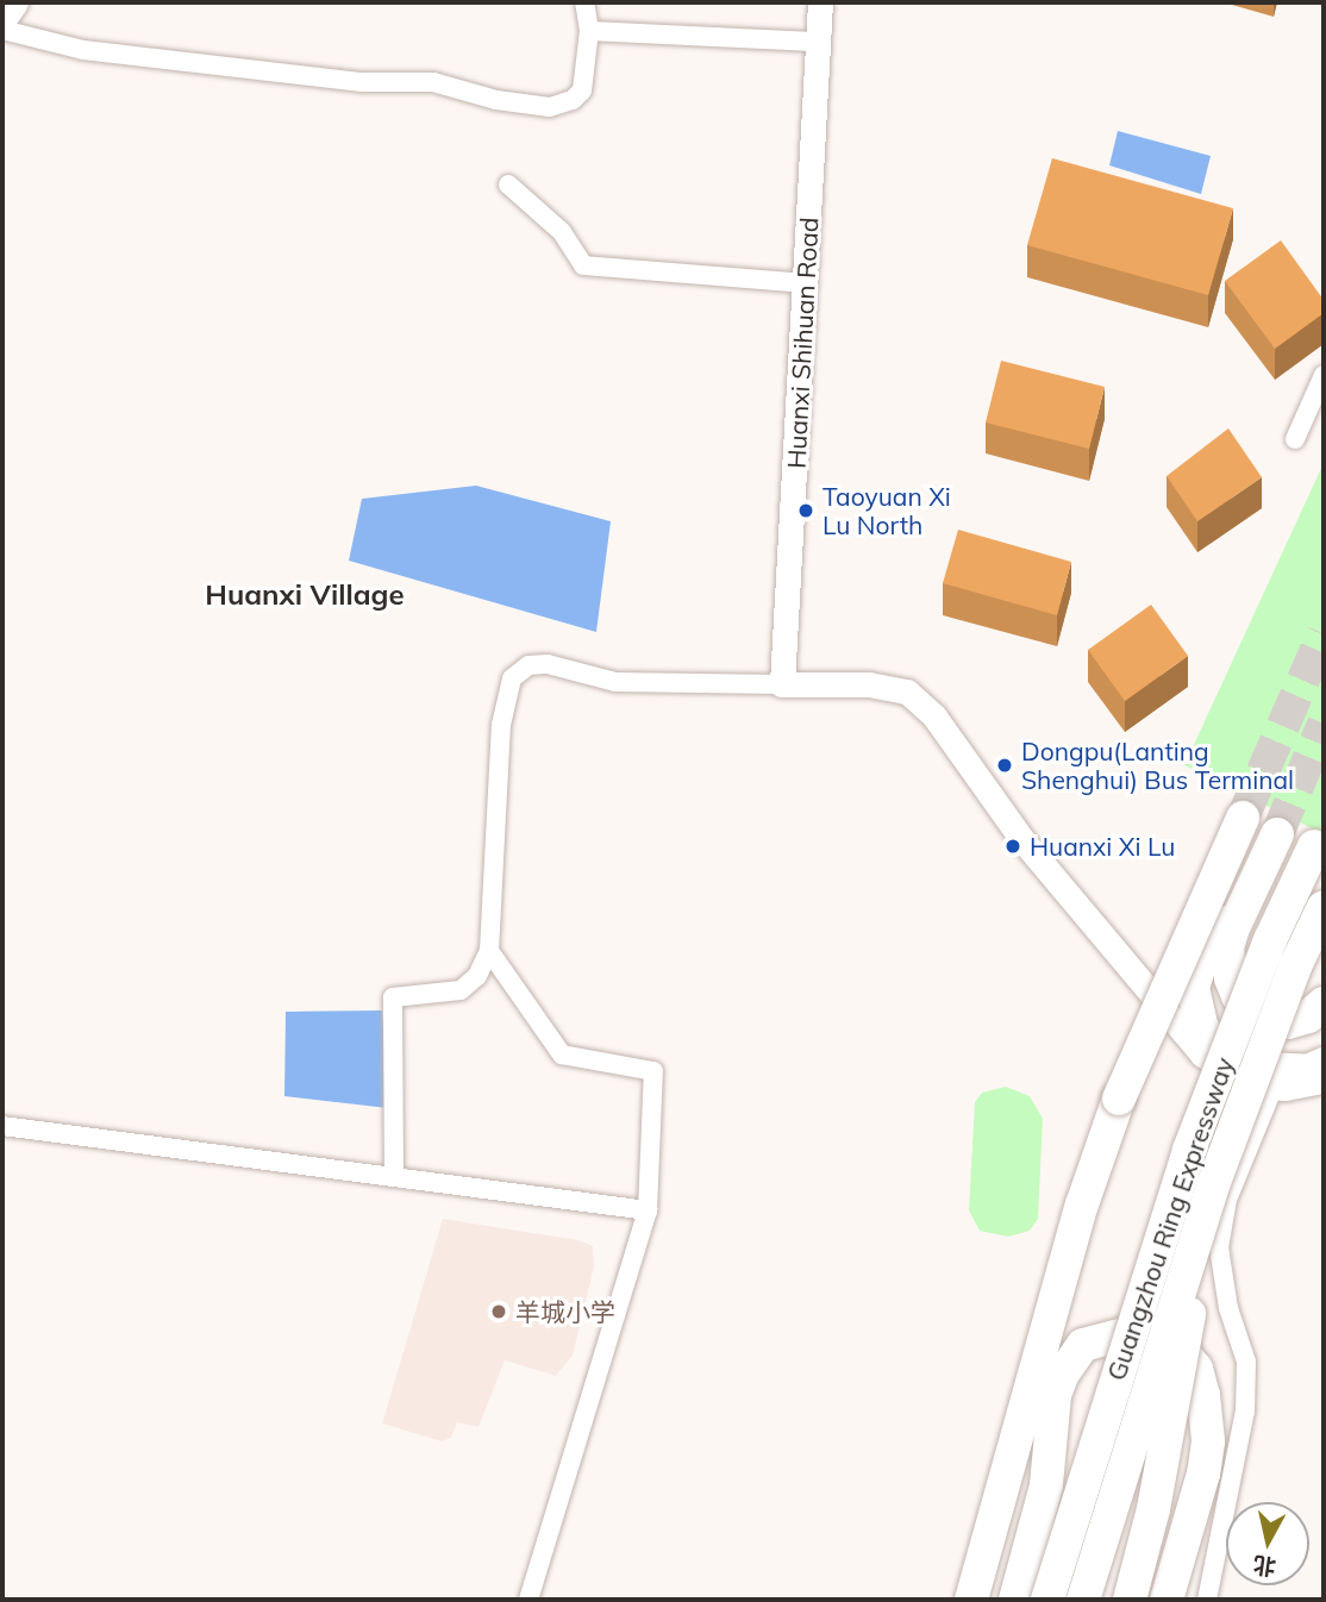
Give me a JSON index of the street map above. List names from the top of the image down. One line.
{"streets":{"highway":["Guangzhou Ring Expressway"],"street":["Huanxi Shihuan Road"]},"districts":["Huanxi Village"],"places":["Taoyuan Xi Lu North","Dongpu(Lanting Shenghui) Bus Terminal","Huanxi Xi Lu","羊城小学"],"north":"bottom"}
